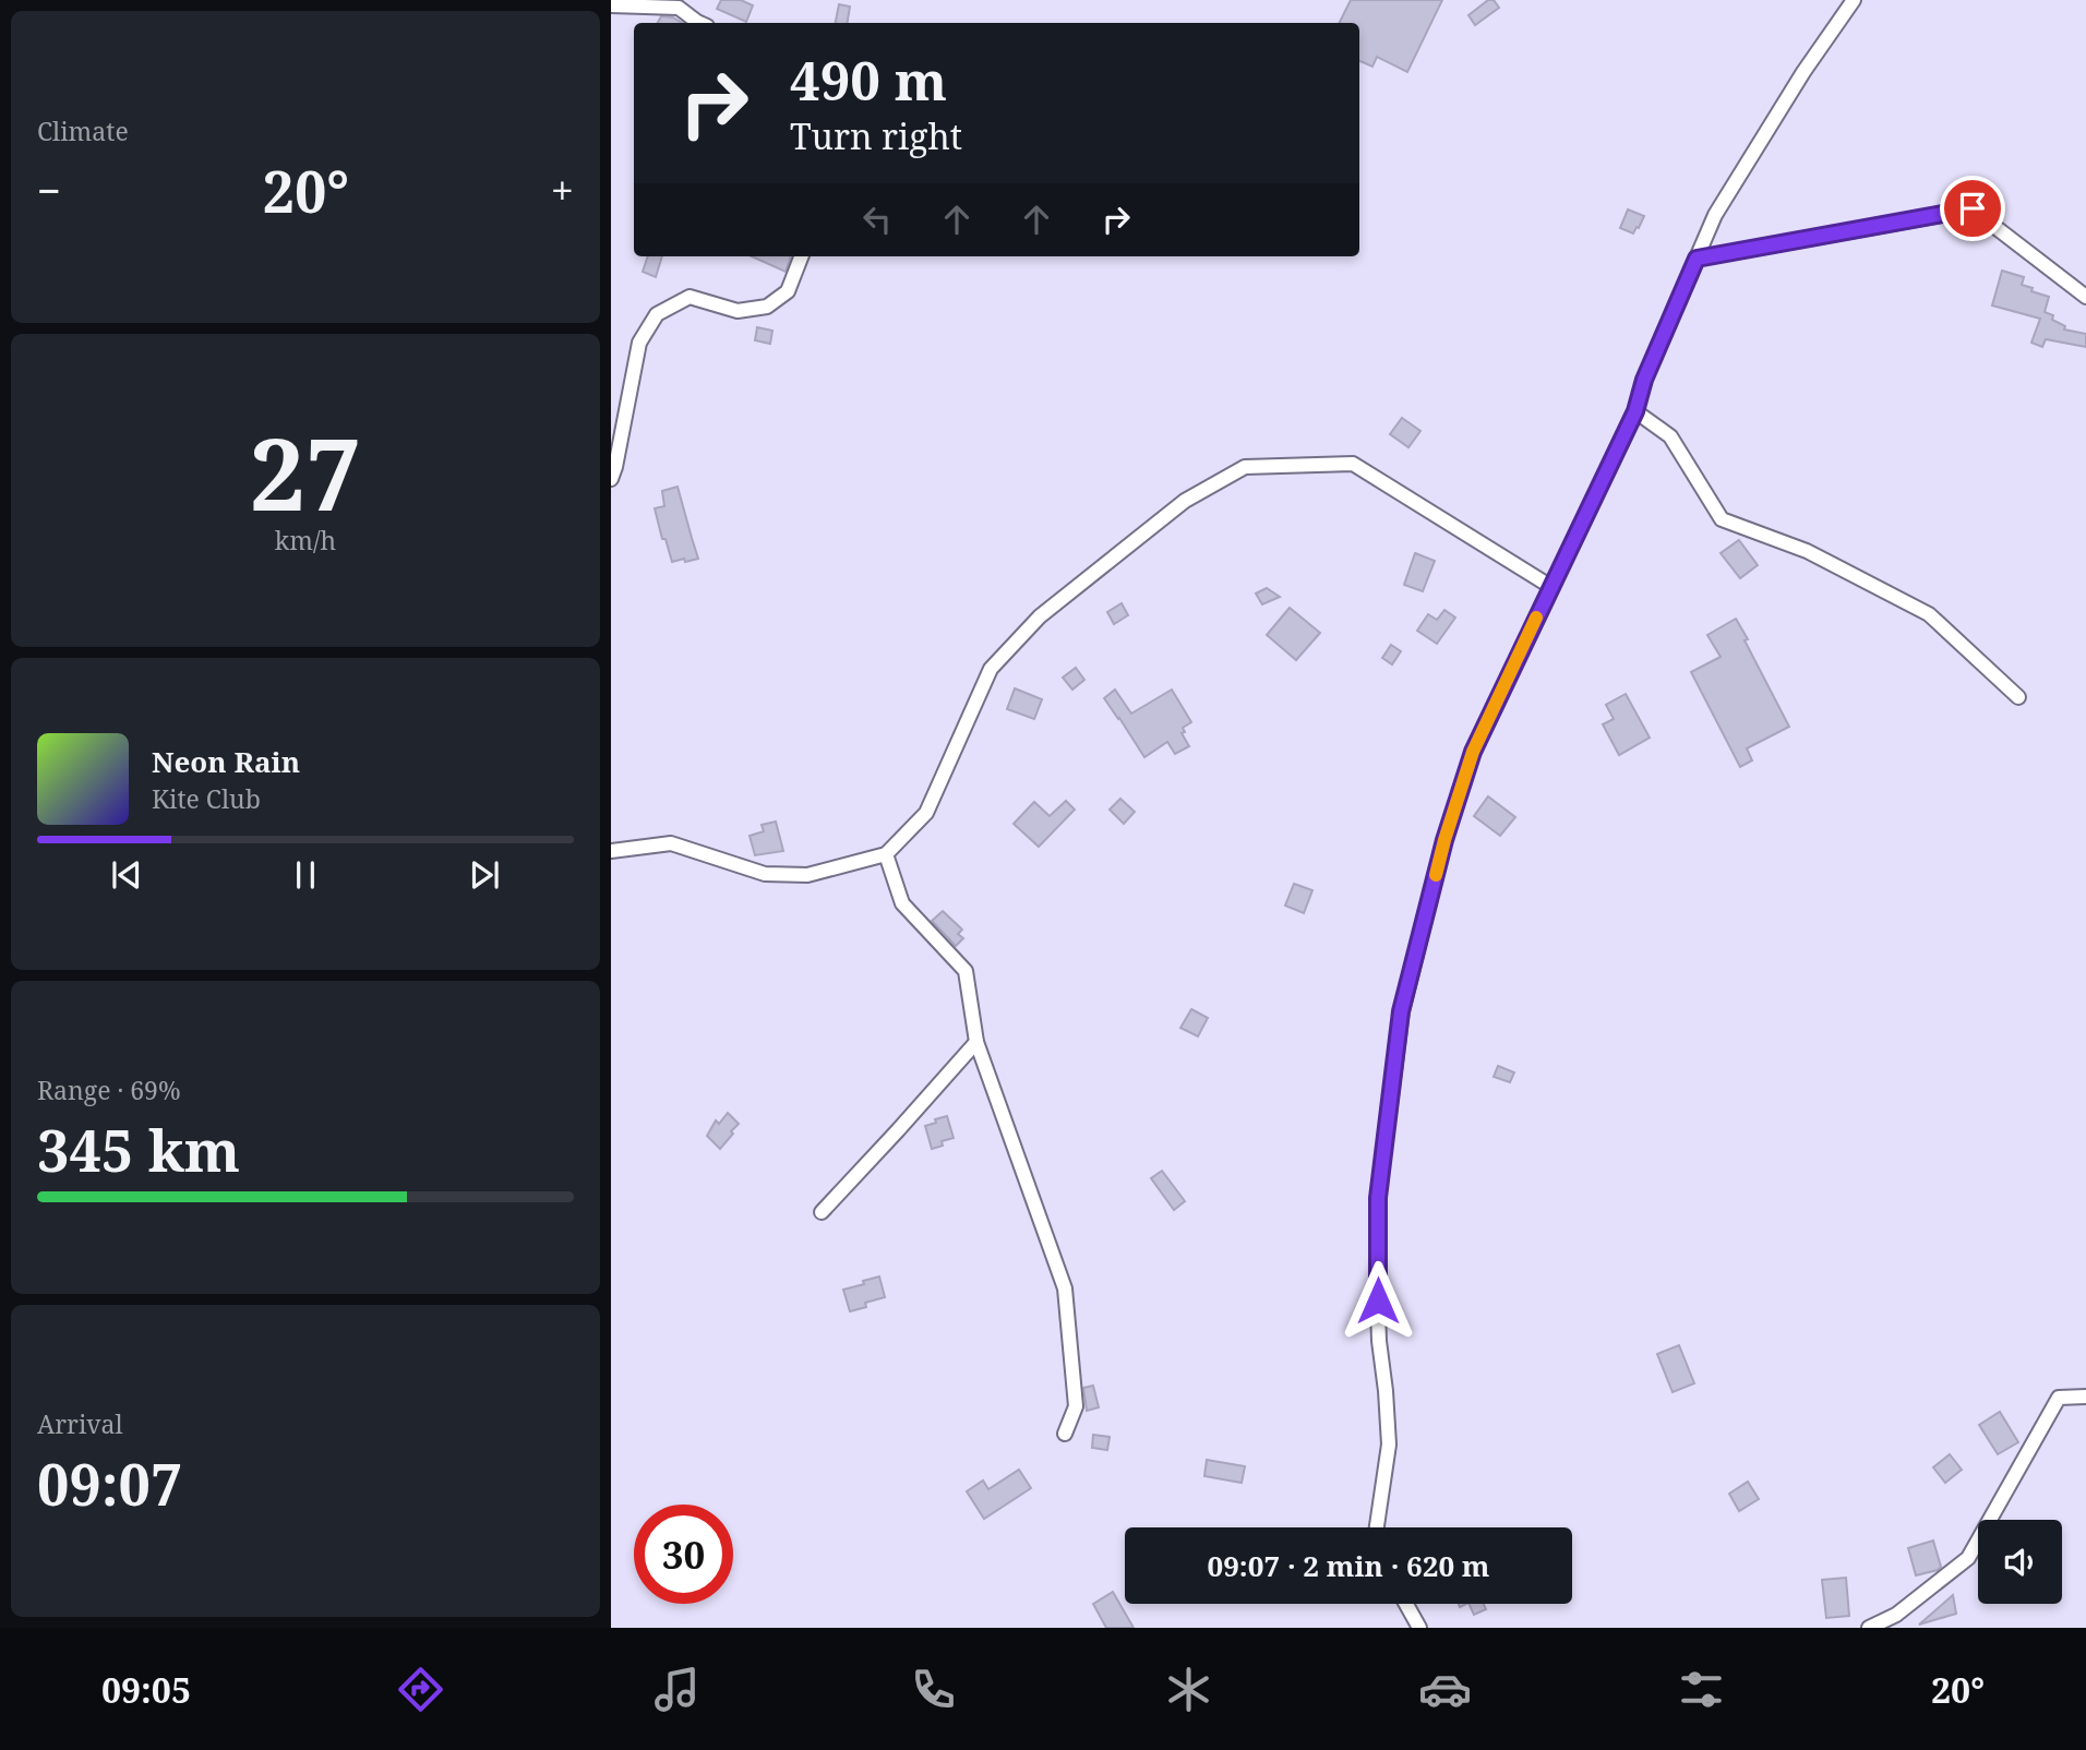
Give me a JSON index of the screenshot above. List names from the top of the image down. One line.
{"page":{"tile":["Climate",["27","km/h"],["Range · 69%","345 km"],["Arrival","09:07"]],"turn":["490 m","Turn right"],"heat":["−","20°","+"],"song":["Neon Rain","Kite Club"],"limit":"30","trip":"09:07 · 2 min · 620 m","tabs":["09:05","20°"]}}
